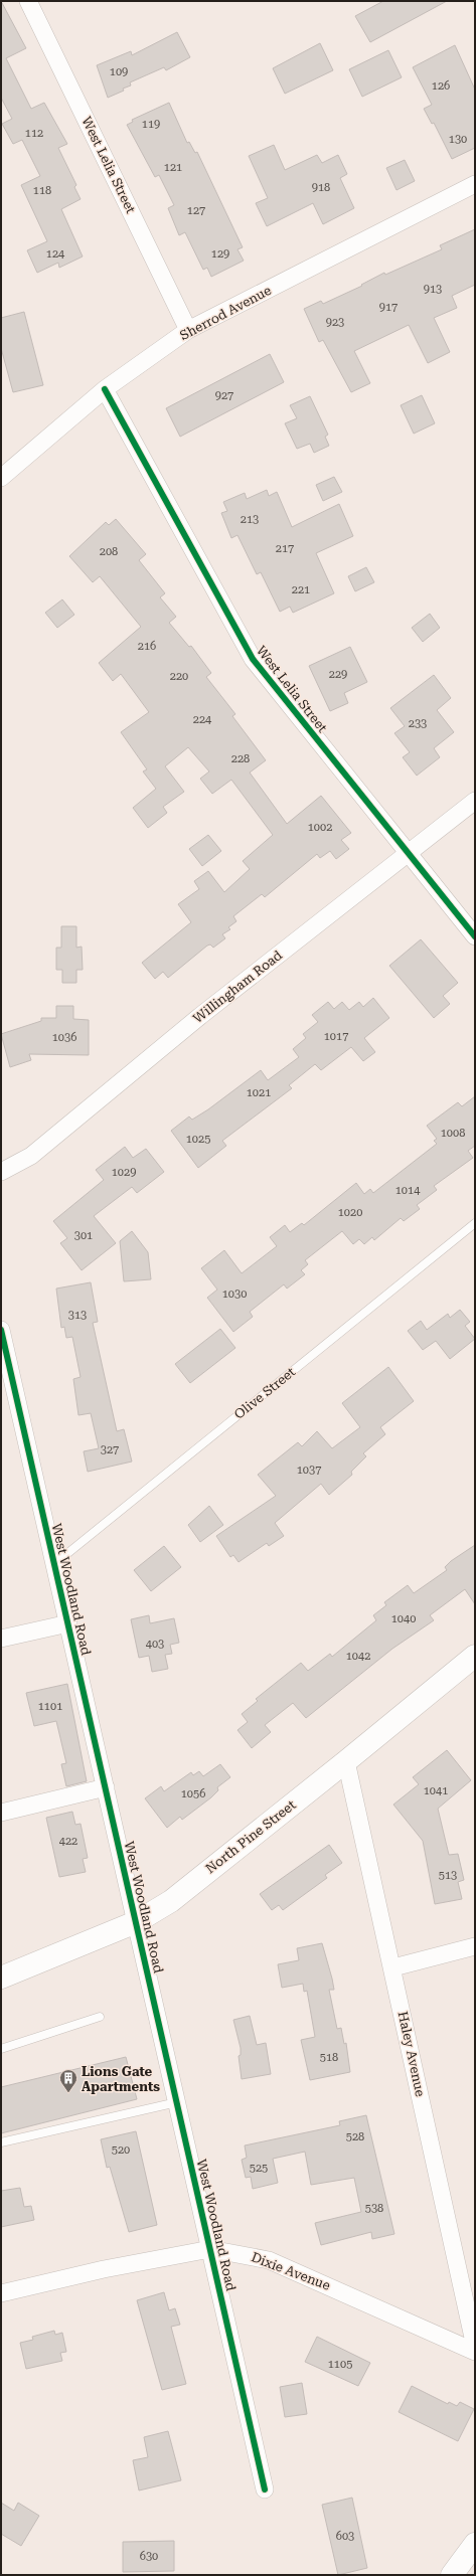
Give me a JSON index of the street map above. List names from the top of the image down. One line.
{"streets":{"main road":["North Pine Street"],"street":["West Lelia Street","Sherrod Avenue","Willingham Road","West Woodland Road","Haley Avenue","Dixie Avenue"],"lane":["Olive Street"]},"crossings":[["West Lelia Street","Sherrod Avenue"],["West Lelia Street","Willingham Road"],["Olive Street","West Woodland Road"],["West Woodland Road","North Pine Street"],["West Woodland Road","Dixie Avenue"],["North Pine Street","Haley Avenue"]],"places":{"building":["Lions Gate Apartments"]},"house_numbers":["109","126","119","112","130","121","918","118","127","124","129","913","917","923","927","213","217","208","221","216","229","220","224","233","228","1002","1017","1036","1021","1008","1025","1029","1014","1020","301","1030","313","327","1037","1040","403","1042","1101","1041","1056","422","513","518","528","520","525","538","1105","603","630"]}
